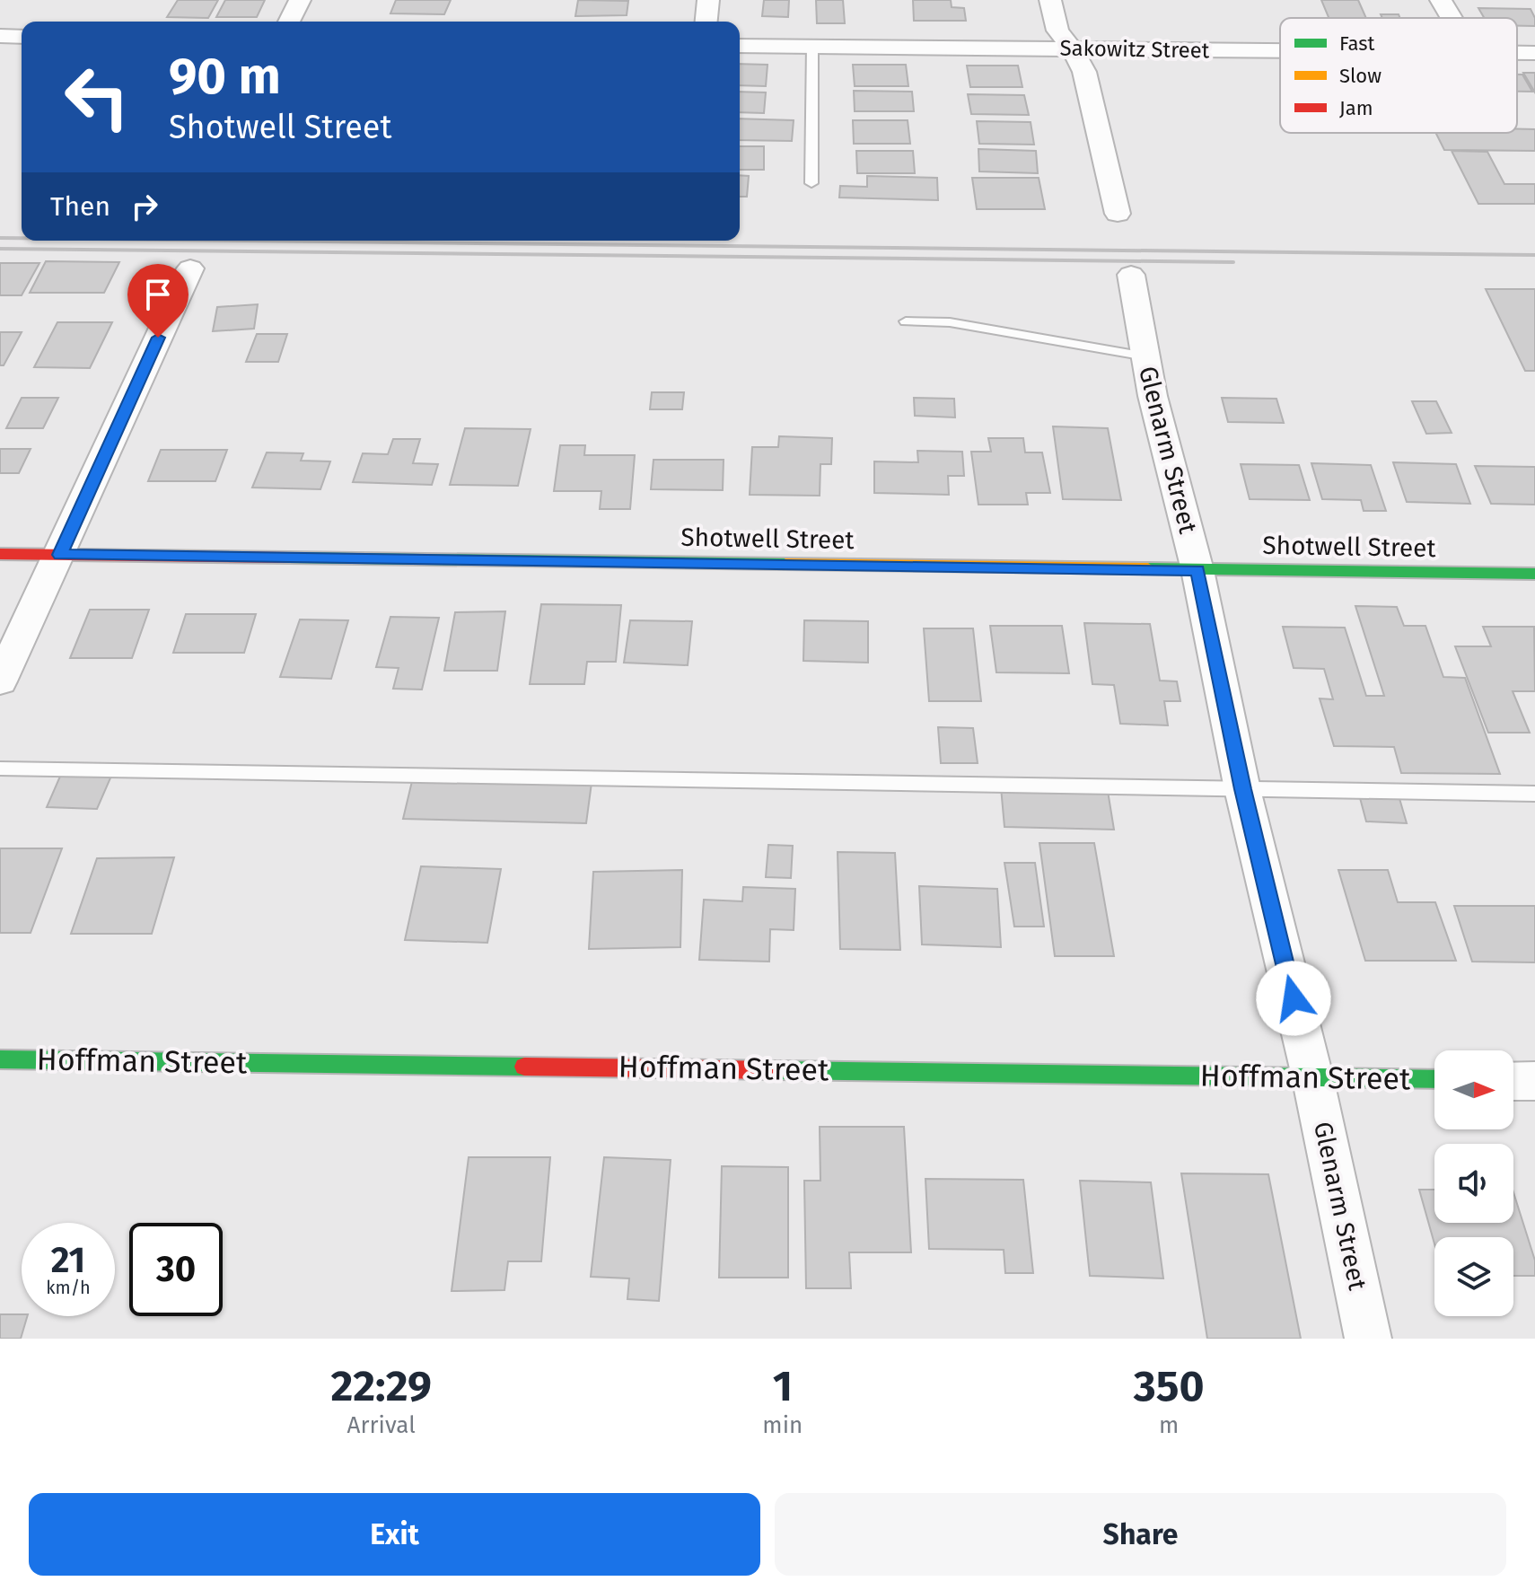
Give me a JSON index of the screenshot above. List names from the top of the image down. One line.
{"streets":{"street":["Sakowitz Street","Glenarm Street","Shotwell Street","Hoffman Street"]},"crossings":[["Glenarm Street","Shotwell Street"],["Glenarm Street","Hoffman Street"]],"legend":["Fast","Slow","Jam"],"north":"right","page":{"turn":["90 m","Shotwell Street"],"then":"Then","speed":"21 km/h","limit":"30","eta":["22:29","Arrival","1","min","350","m"],"buttons":["Exit","Share"]}}
